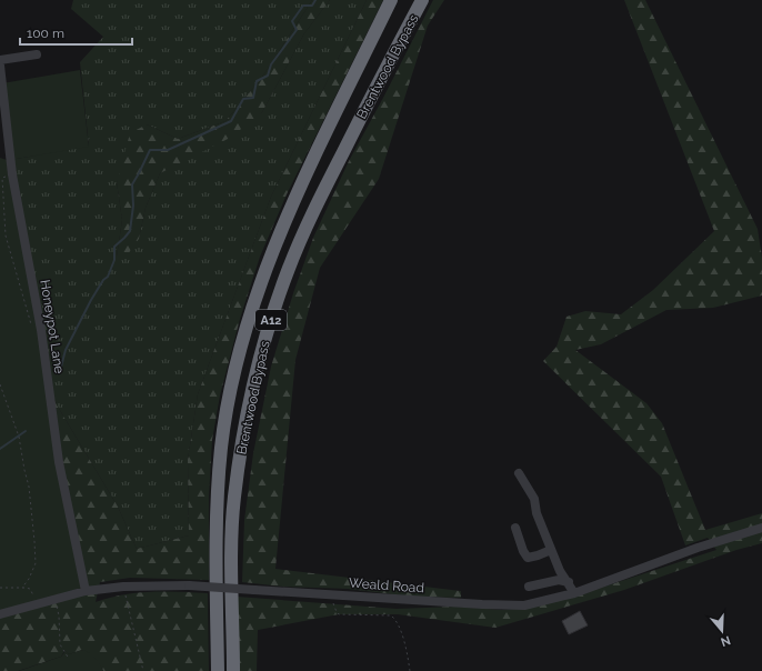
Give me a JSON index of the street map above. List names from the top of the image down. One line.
{"streets":{"highway":["Brentwood Bypass","A12"],"street":["Honeypot Lane","Weald Road"]},"crossings":[["Honeypot Lane","Weald Road"]],"scale_bar":"100 m","north":"bottom"}
